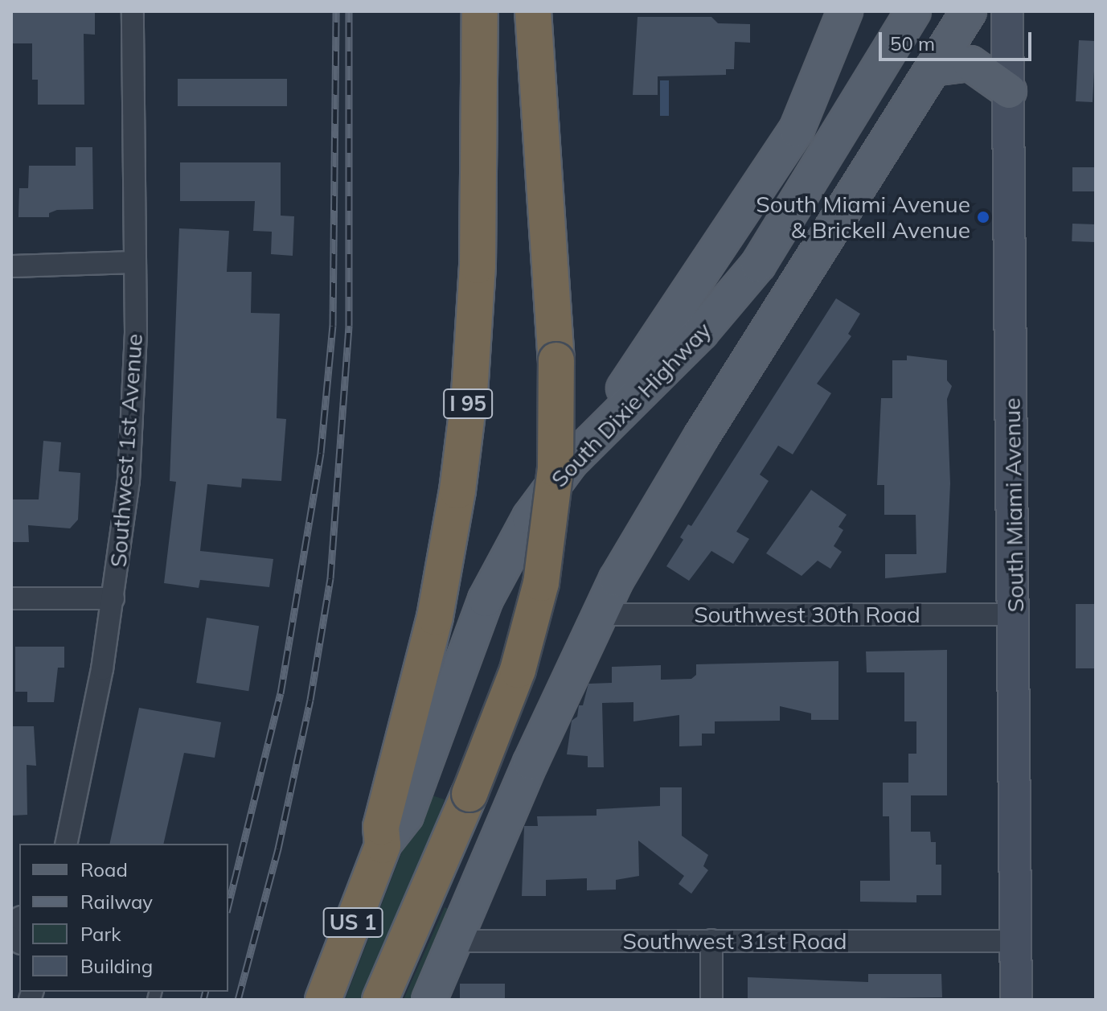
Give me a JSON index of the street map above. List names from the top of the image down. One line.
{"streets":{"highway":["I 95","South Dixie Highway","US 1"],"main road":["South Miami Avenue"],"street":["Southwest 1st Avenue","Southwest 30th Road","Southwest 31st Road"]},"crossings":[["I 95","South Dixie Highway"],["South Miami Avenue","Southwest 30th Road"],["South Miami Avenue","Southwest 31st Road"]],"places":["South Miami Avenue & Brickell Avenue"],"legend":["Road","Railway","Park","Building"],"scale_bar":"50 m"}
